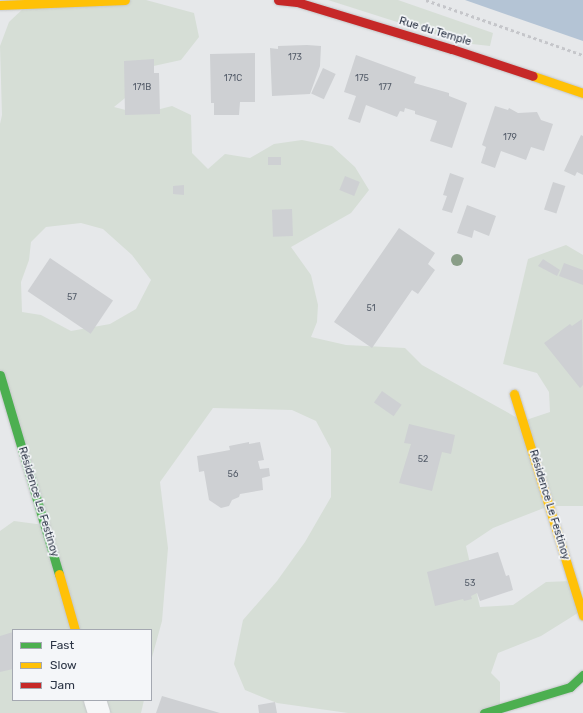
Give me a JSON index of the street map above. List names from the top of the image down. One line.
{"streets":{"street":["Rue du Temple","Résidence Le Festinoy"]},"house_numbers":["173","171C","175","171B","177","179","57","51","52","56","53"],"legend":["Fast","Slow","Jam"]}
